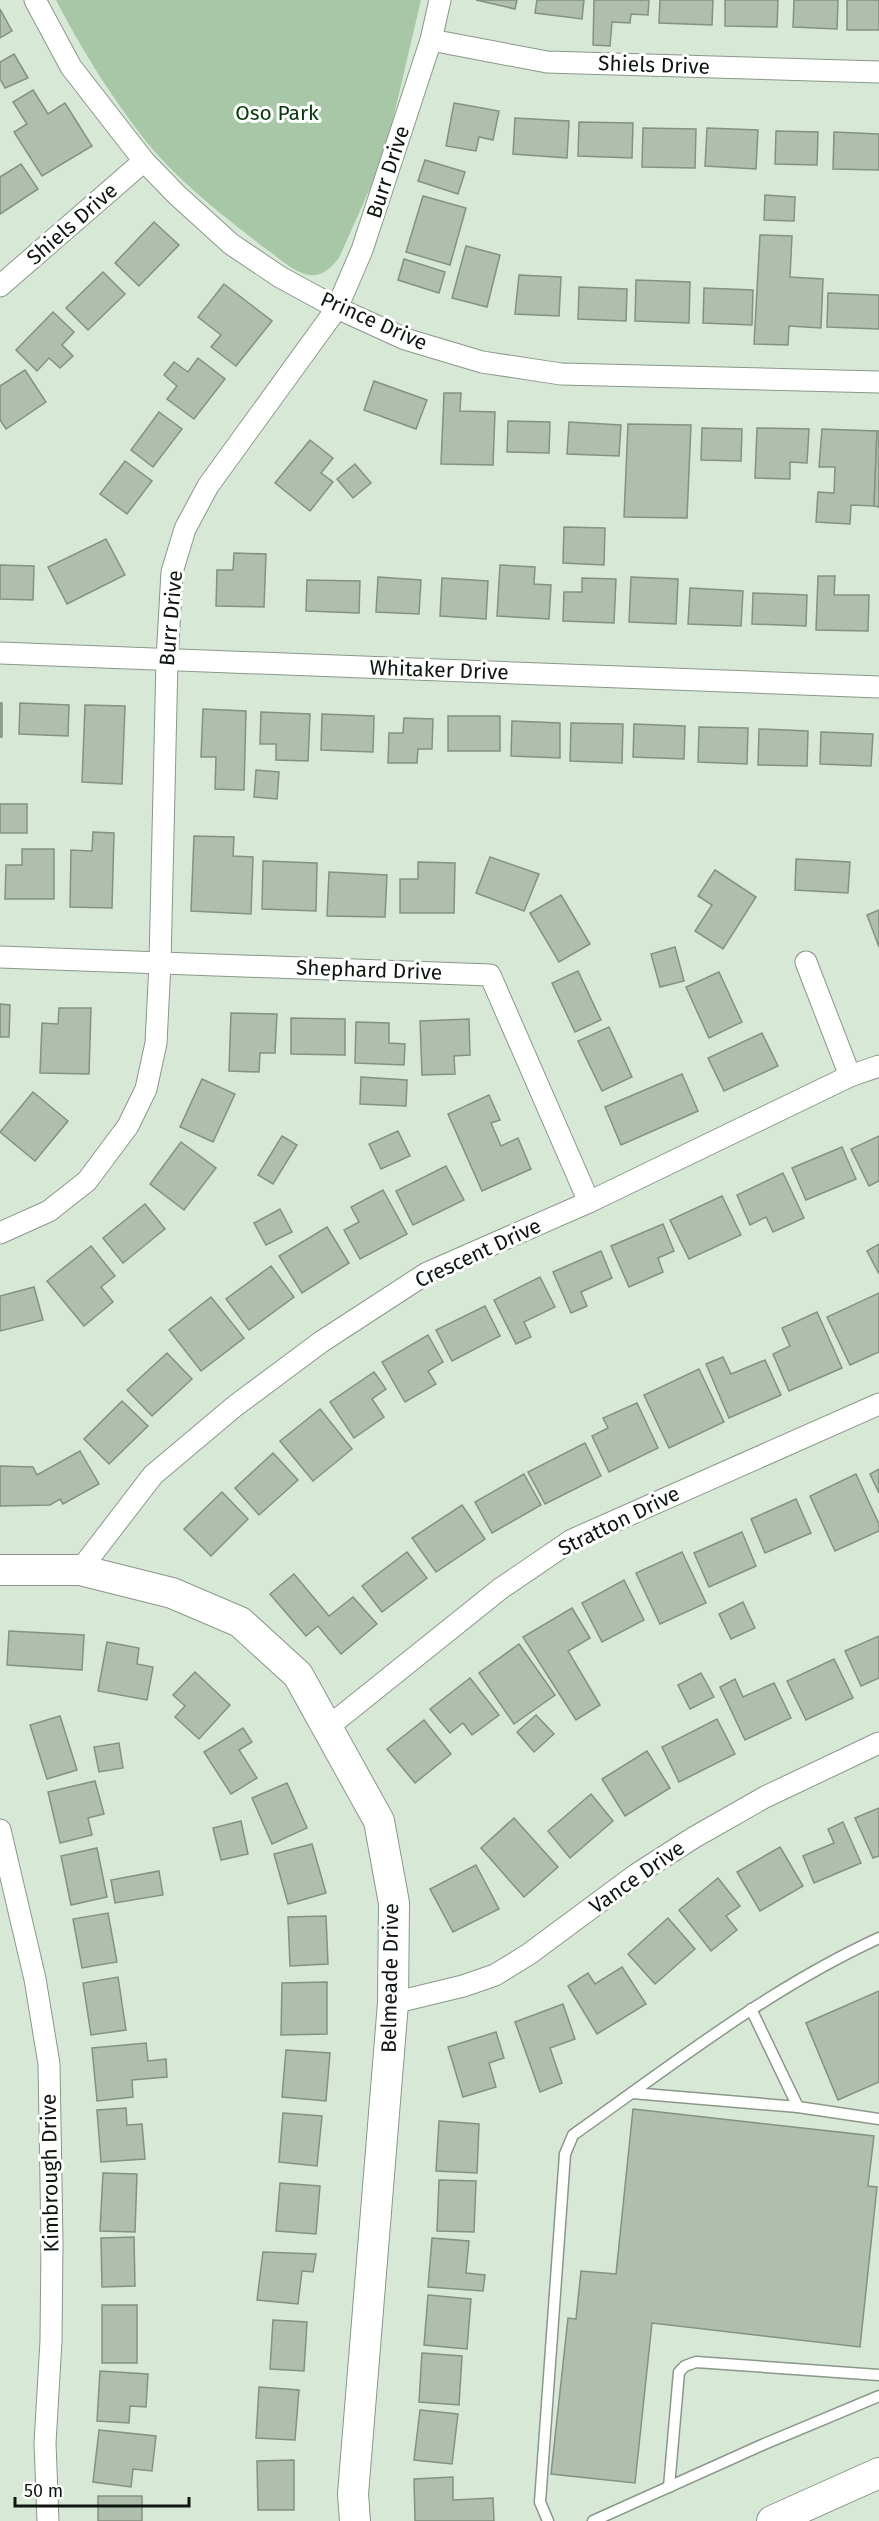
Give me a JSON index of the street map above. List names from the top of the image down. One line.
{"streets":{"street":["Shiels Drive","Burr Drive","Prince Drive","Whitaker Drive","Shephard Drive","Crescent Drive","Stratton Drive","Vance Drive","Belmeade Drive","Kimbrough Drive"]},"crossings":[["Shiels Drive","Burr Drive"],["Shiels Drive","Prince Drive"],["Burr Drive","Prince Drive"],["Burr Drive","Whitaker Drive"],["Burr Drive","Shephard Drive"],["Shephard Drive","Crescent Drive"],["Crescent Drive","Belmeade Drive"],["Stratton Drive","Belmeade Drive"],["Vance Drive","Belmeade Drive"]],"parks":["Oso Park"],"scale_bar":"50 m"}
